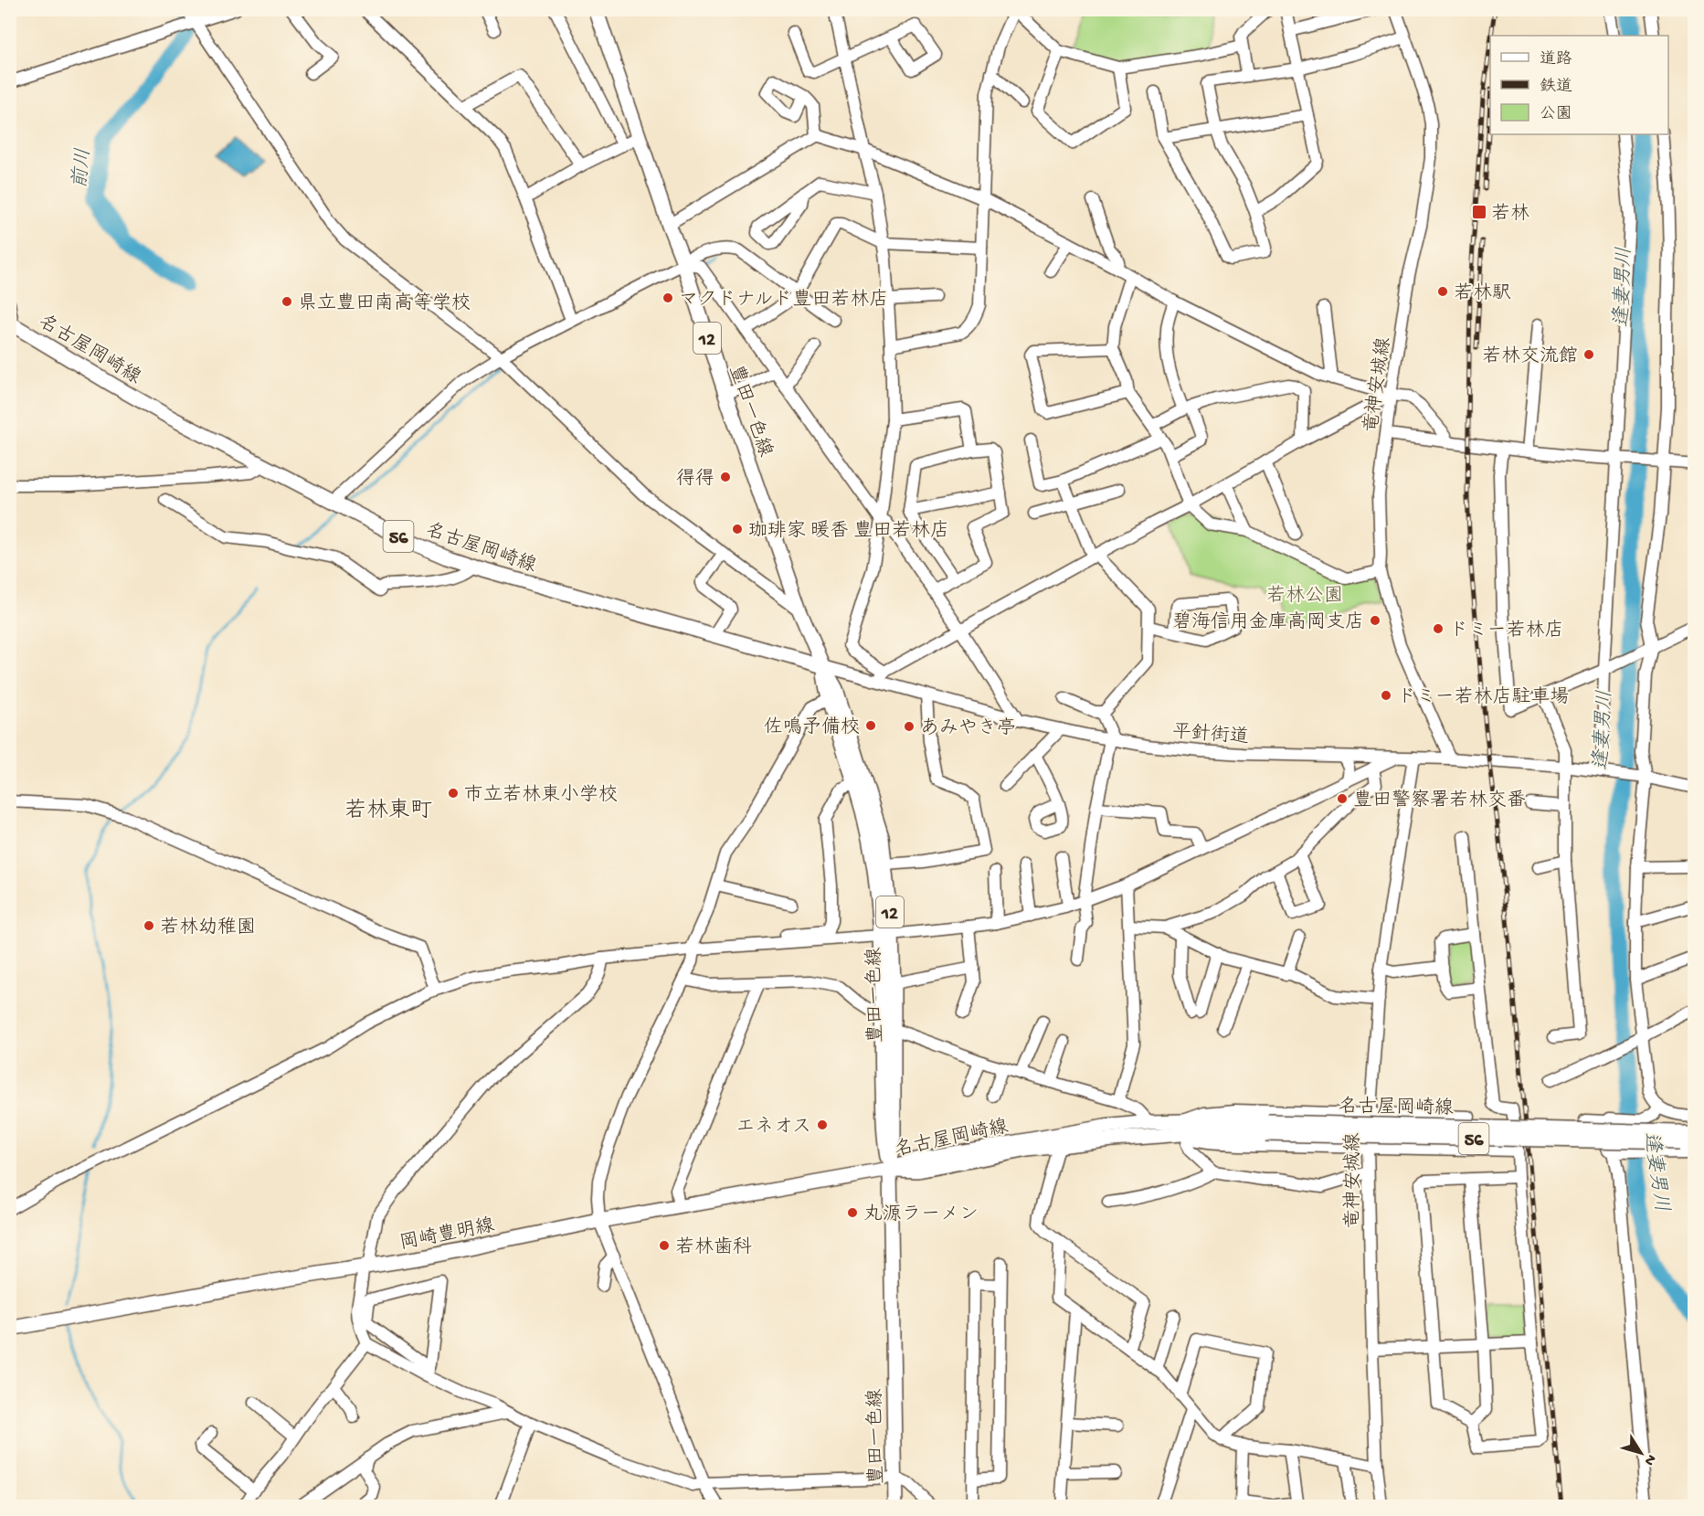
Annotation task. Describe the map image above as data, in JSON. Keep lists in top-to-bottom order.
{
  "streets": {
    "main road": [
      "12",
      "名古屋岡崎線",
      "豊田一色線",
      "56",
      "岡崎豊明線"
    ],
    "street": ["竜神安城線", "平針街道"]
  },
  "crossings": [
    ["名古屋岡崎線", "豊田一色線"],
    ["名古屋岡崎線", "平針街道"],
    ["名古屋岡崎線", "岡崎豊明線"],
    ["竜神安城線", "平針街道"],
    ["豊田一色線", "平針街道"],
    ["豊田一色線", "岡崎豊明線"]
  ],
  "districts": ["若林東町"],
  "water": ["前川", "逢妻男川"],
  "parks": ["若林公園"],
  "places": {
    "transit": ["若林"],
    "other": [
      "若林駅",
      "マクドナルド豊田若林店",
      "県立豊田南高等学校",
      "若林交流館",
      "得得",
      "珈琲家 暖香 豊田若林店",
      "碧海信用金庫高岡支店",
      "ドミー若林店",
      "ドミー若林店駐車場",
      "佐鳴予備校",
      "あみやき亭",
      "市立若林東小学校",
      "豊田警察署若林交番",
      "若林幼稚園",
      "エネオス",
      "丸源ラーメン",
      "若林歯科"
    ]
  },
  "legend": ["道路", "鉄道", "公園"],
  "north": "bottom right"
}
